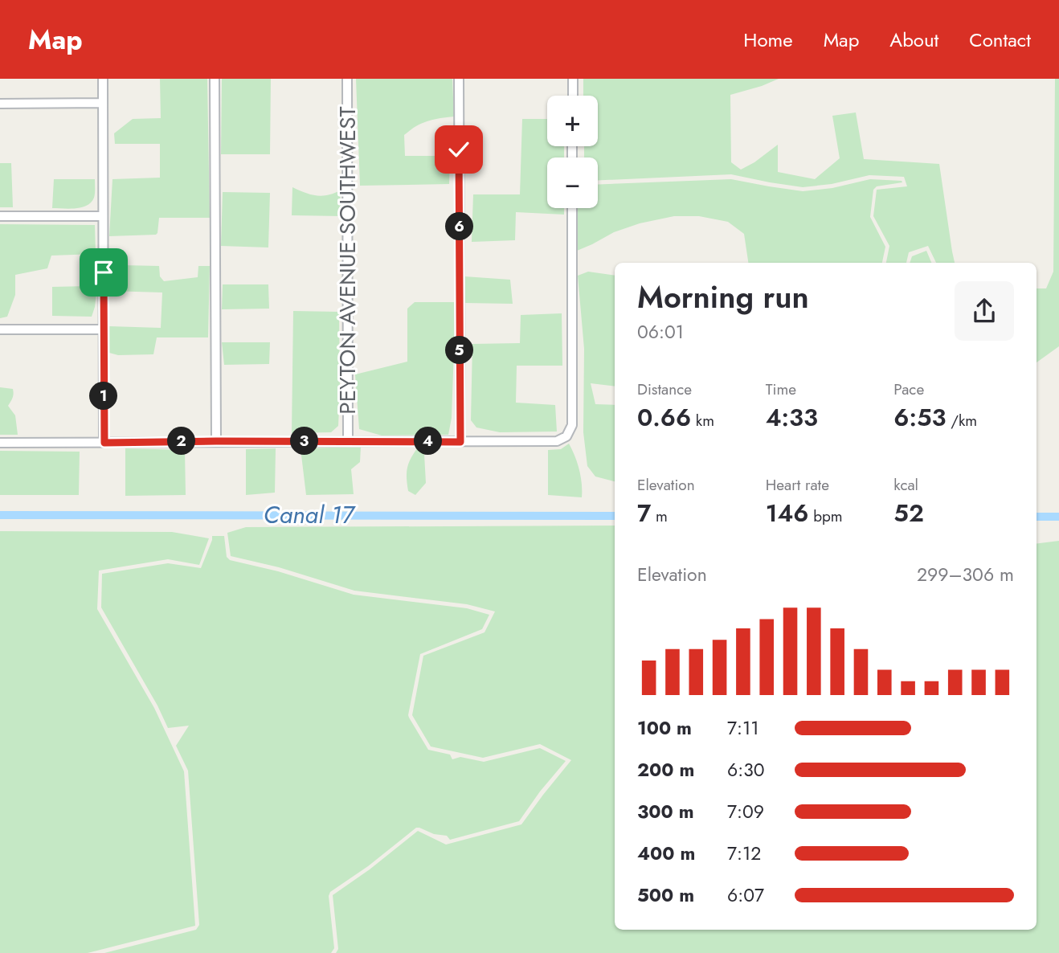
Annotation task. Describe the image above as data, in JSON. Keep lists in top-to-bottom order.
{
  "streets": {
    "street": ["PEYTON AVENUE SOUTHWEST"]
  },
  "water": ["Canal 17"],
  "page": {
    "header": "Map",
    "nav": [
      "Home",
      "Map",
      "About",
      "Contact"
    ],
    "map_buttons": ["+", "−"],
    "pins": [
      "6",
      "5",
      "1",
      "2",
      "3",
      "4"
    ],
    "heading": ["Morning run", "06:01"],
    "stats": [
      ["Distance", "0.66 km"],
      ["Time", "4:33"],
      ["Pace", "6:53 /km"],
      ["Elevation", "7 m"],
      ["Heart rate", "146 bpm"],
      ["kcal", "52"]
    ],
    "chart": ["Elevation", "299–306 m"],
    "list": [
      {
        "name": "100 m",
        "note": "7:11"
      },
      {
        "name": "200 m",
        "note": "6:30"
      },
      {
        "name": "300 m",
        "note": "7:09"
      },
      {
        "name": "400 m",
        "note": "7:12"
      },
      {
        "name": "500 m",
        "note": "6:07"
      }
    ]
  }
}
